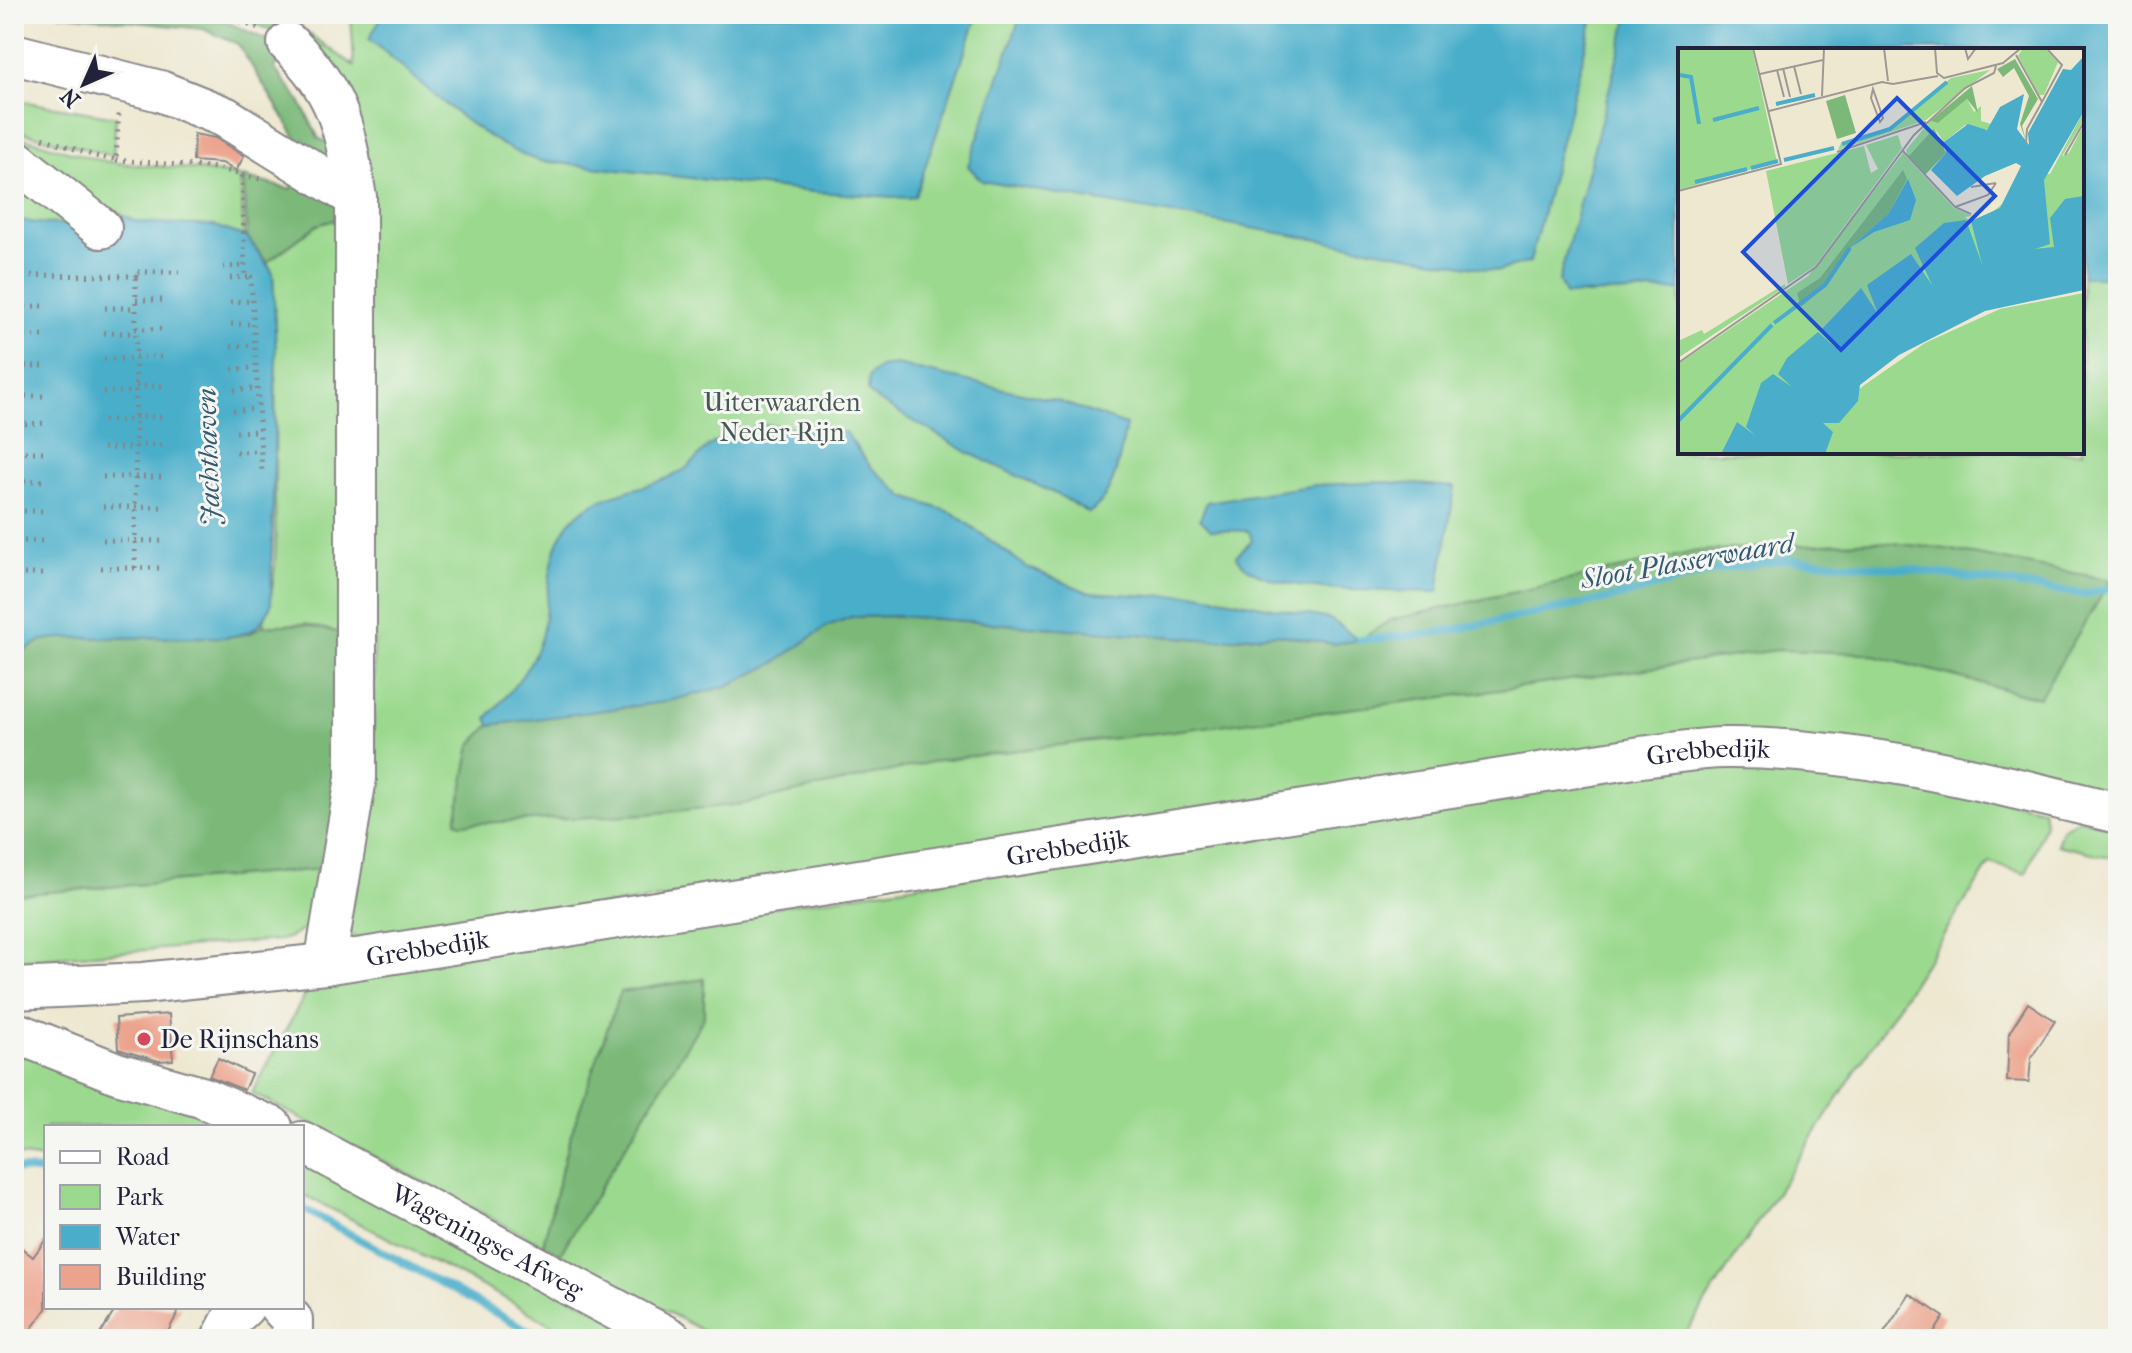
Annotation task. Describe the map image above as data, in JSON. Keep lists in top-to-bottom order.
{
  "streets": {
    "street": ["Grebbedijk", "Wageningse Afweg"]
  },
  "water": ["Jachthaven", "Sloot Plasserwaard"],
  "parks": ["Uiterwaarden Neder-Rijn"],
  "places": ["De Rijnschans"],
  "legend": [
    "Road",
    "Park",
    "Water",
    "Building"
  ],
  "north": "bottom left"
}
